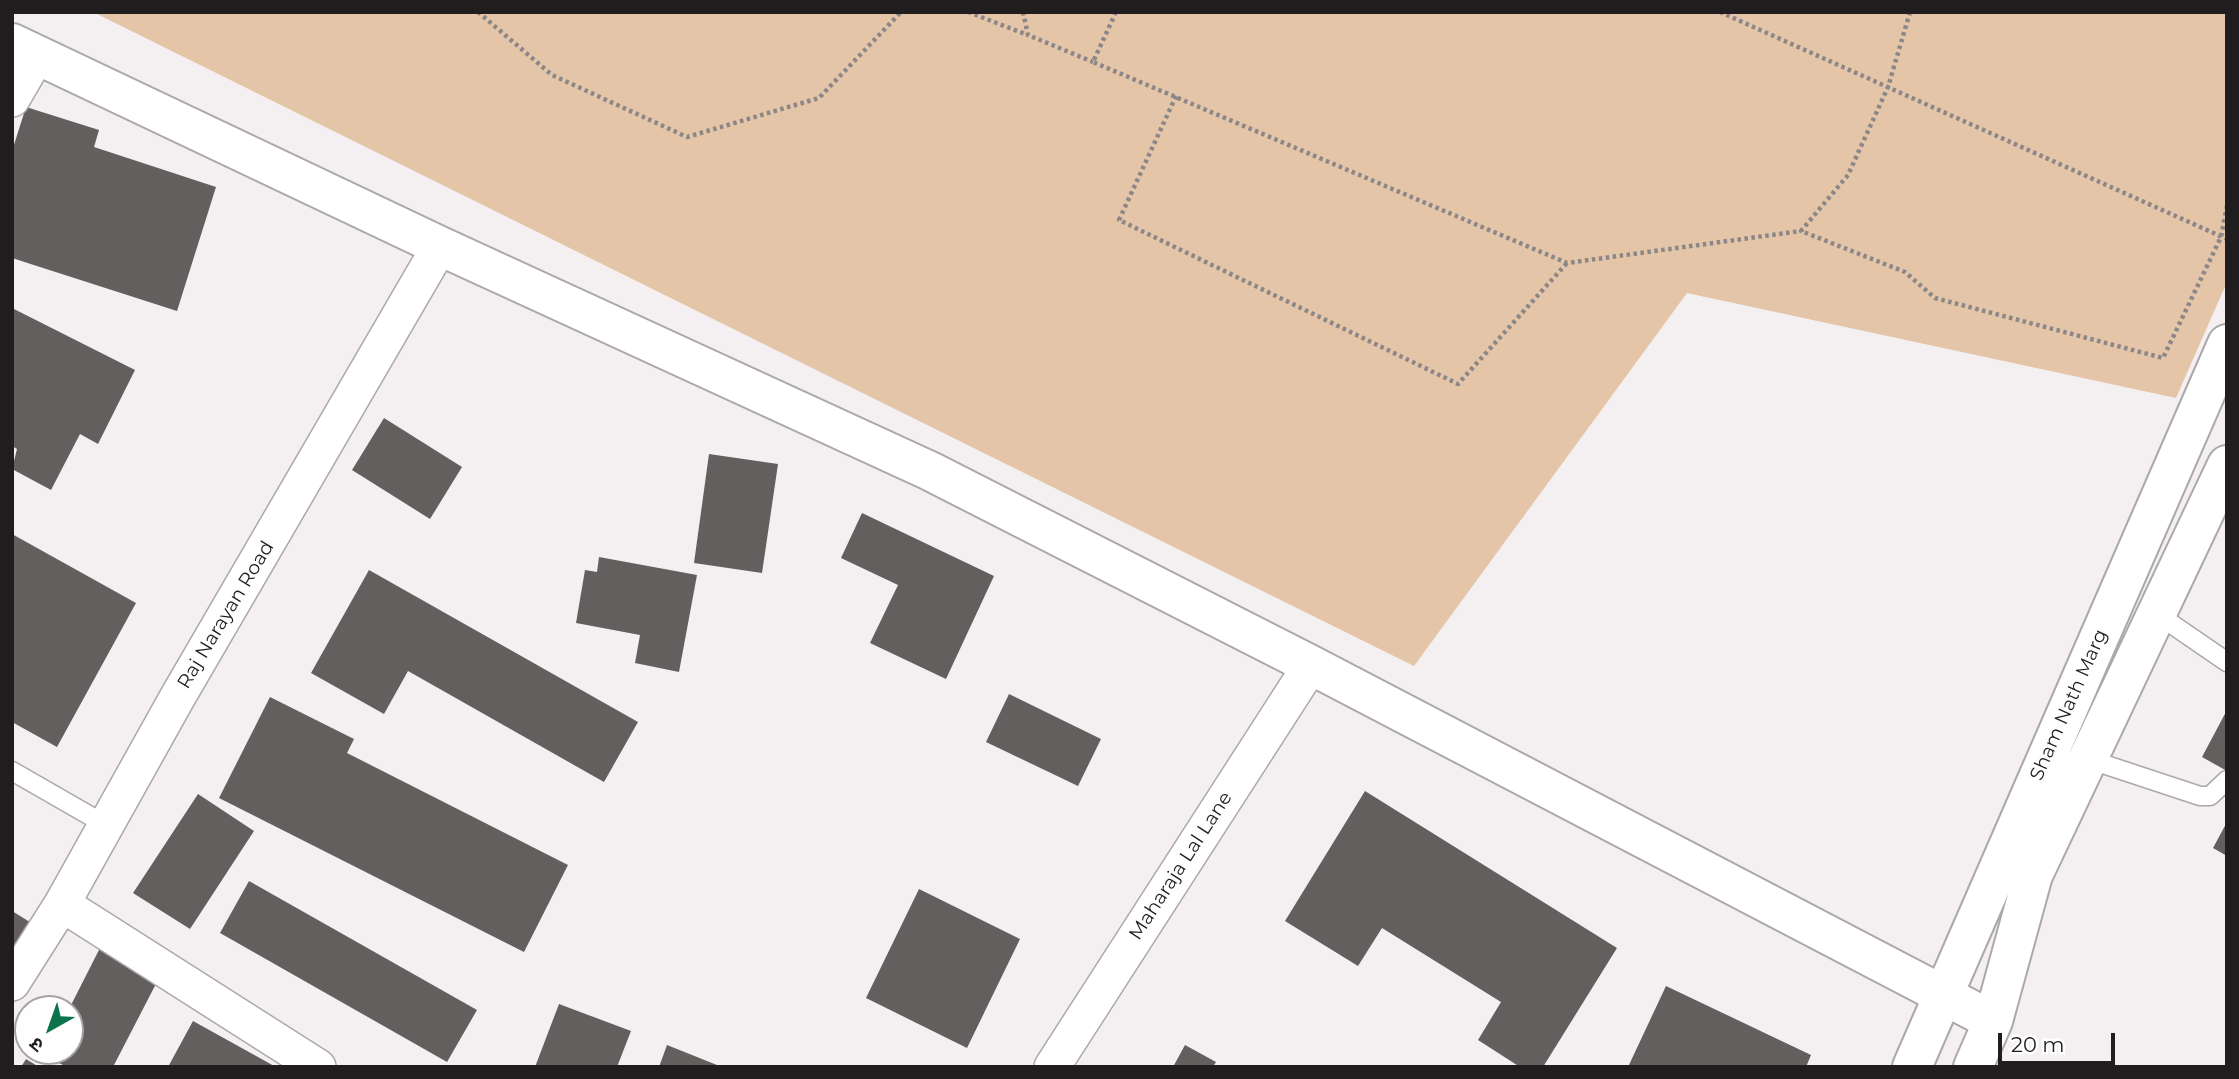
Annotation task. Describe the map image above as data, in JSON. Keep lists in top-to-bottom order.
{
  "streets": {
    "main road": ["Sham Nath Marg"],
    "street": ["Raj Narayan Road", "Maharaja Lal Lane"]
  },
  "scale_bar": "20 m",
  "north": "bottom left"
}
